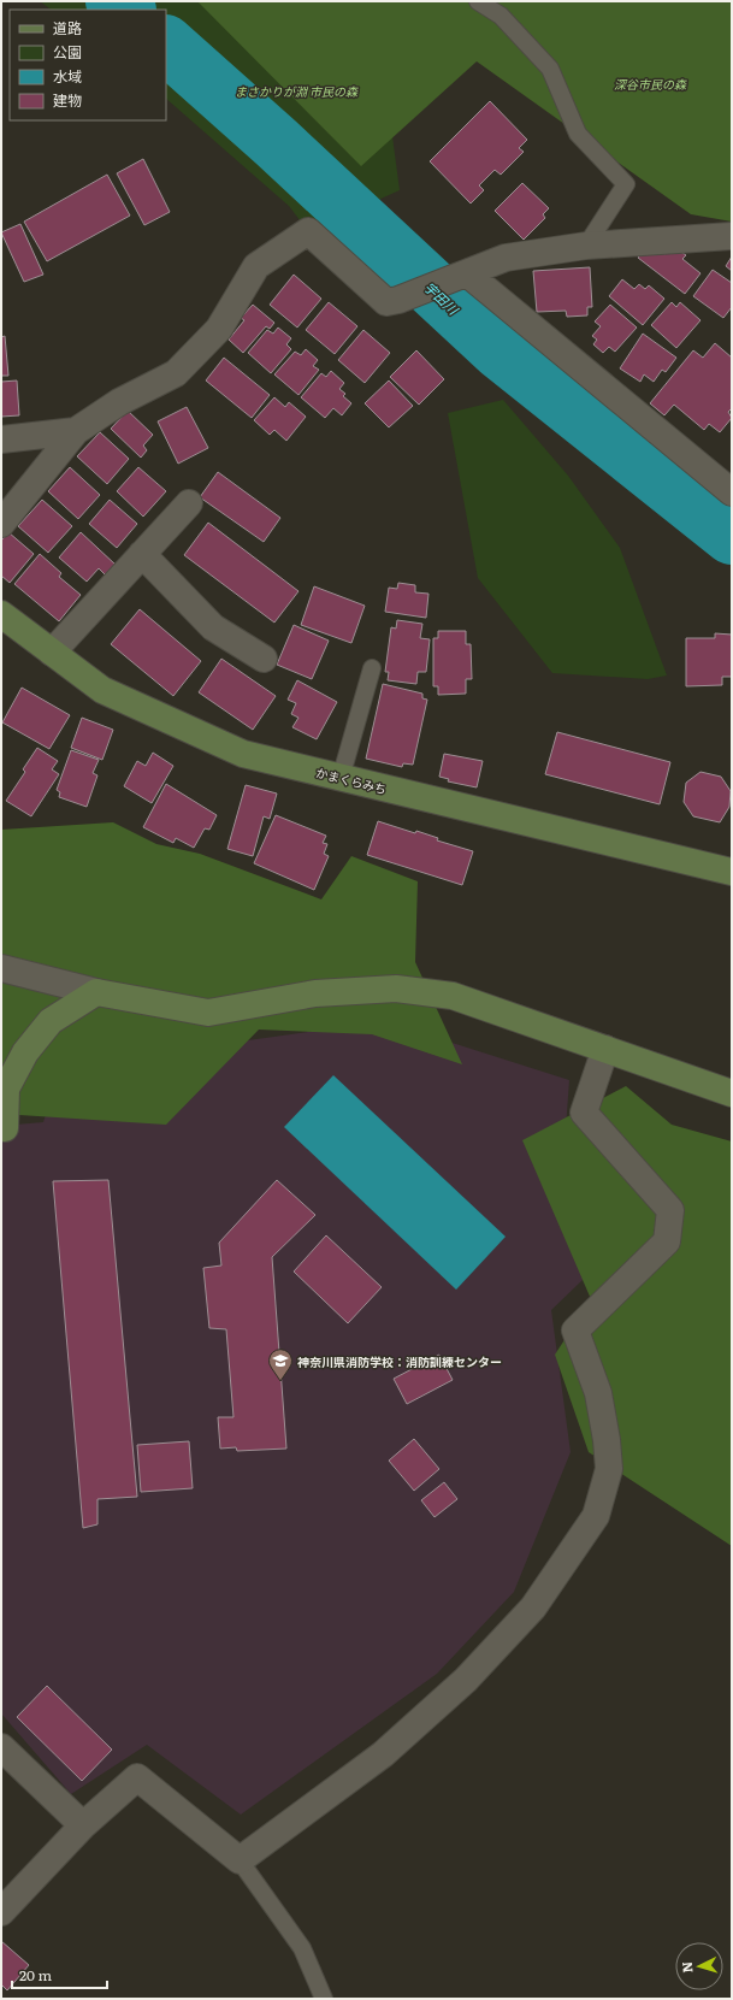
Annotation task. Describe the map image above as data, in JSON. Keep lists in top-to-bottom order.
{
  "streets": {
    "street": ["かまくらみち"]
  },
  "water": ["宇田川"],
  "parks": ["深谷市民の森", "まさかりが淵 市民の森"],
  "places": {
    "school or university": ["神奈川県消防学校：消防訓練センター"]
  },
  "legend": [
    "道路",
    "公園",
    "水域",
    "建物"
  ],
  "scale_bar": "20 m",
  "north": "left"
}
